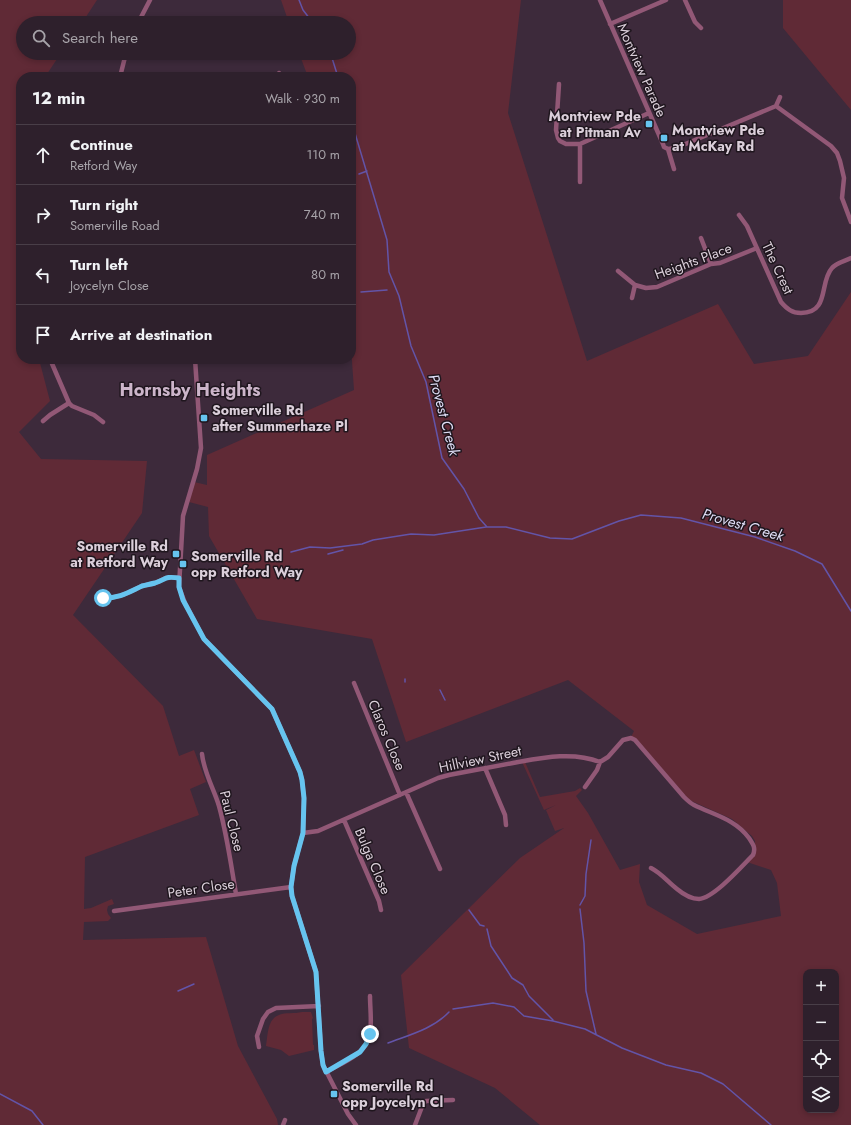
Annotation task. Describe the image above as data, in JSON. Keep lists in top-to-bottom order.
{
  "streets": {
    "street": [
      "Montview Parade",
      "Heights Place",
      "The Crest",
      "Claros Close",
      "Hillview Street",
      "Paul Close",
      "Bulga Close",
      "Peter Close"
    ]
  },
  "crossings": [
    ["Heights Place", "The Crest"],
    ["Claros Close", "Hillview Street"],
    ["Hillview Street", "Bulga Close"],
    ["Paul Close", "Peter Close"]
  ],
  "districts": ["Hornsby Heights"],
  "water": ["Provest Creek"],
  "places": {
    "transit": [
      "Montview Pde at Pitman Av",
      "Montview Pde at McKay Rd",
      "Somerville Rd after Summerhaze Pl",
      "Somerville Rd at Retford Way",
      "Somerville Rd opp Retford Way",
      "Somerville Rd opp Joycelyn Cl"
    ]
  },
  "page": {
    "search": "Search here",
    "heading": ["12 min", "Walk · 930 m"],
    "list": [
      ["Continue", "Retford Way", "110 m"],
      ["Turn right", "Somerville Road", "740 m"],
      ["Turn left", "Joycelyn Close", "80 m"],
      "Arrive at destination"
    ],
    "map_buttons": ["+", "−"]
  }
}
